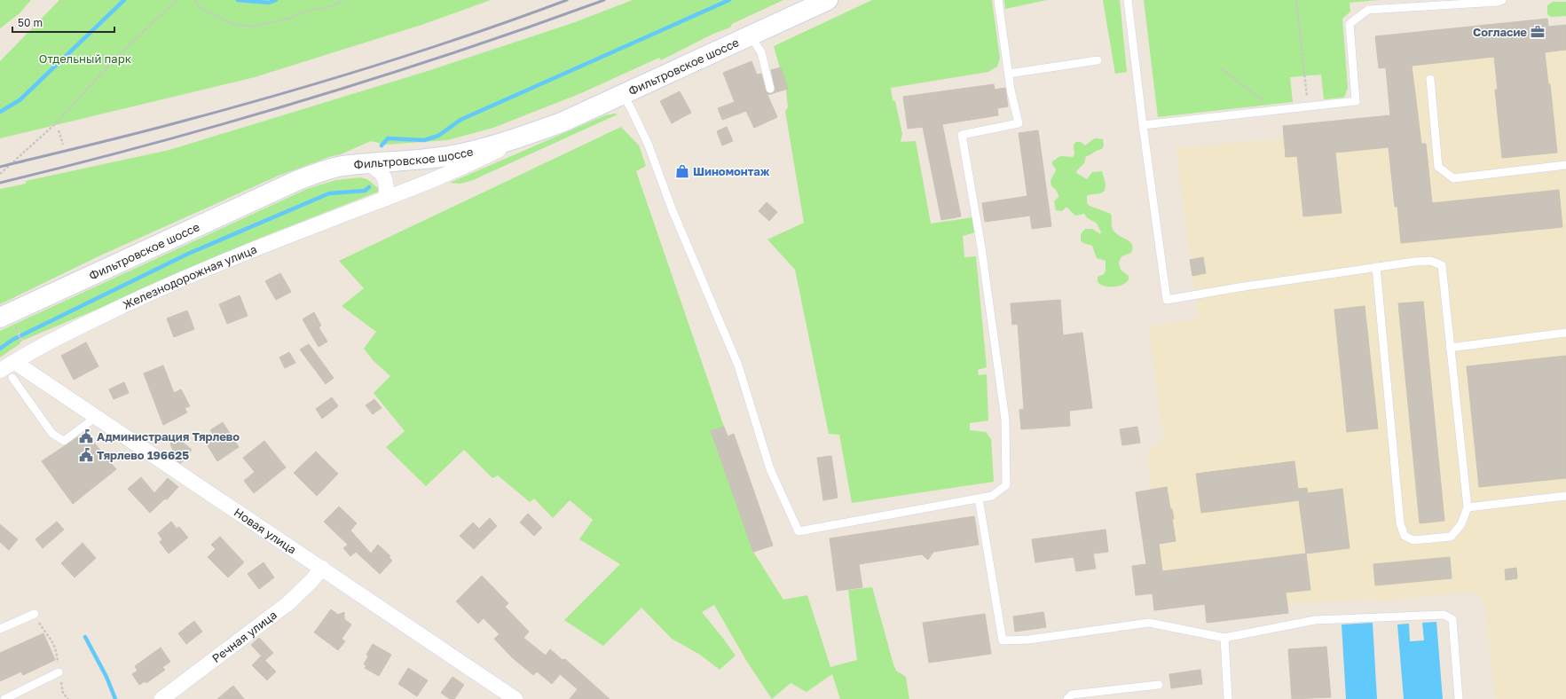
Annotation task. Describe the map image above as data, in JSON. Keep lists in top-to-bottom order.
{
  "streets": {
    "main road": ["Фильтровское шоссе"],
    "street": ["Железнодорожная улица", "Новая улица", "Речная улица"]
  },
  "crossings": [
    ["Фильтровское шоссе", "Железнодорожная улица"],
    ["Железнодорожная улица", "Новая улица"],
    ["Новая улица", "Речная улица"]
  ],
  "parks": ["Отдельный парк"],
  "places": {
    "office": ["Согласие"],
    "shop": ["Шиномонтаж"],
    "public building": ["Администрация Тярлево", "Тярлево 196625"]
  },
  "scale_bar": "50 m"
}
